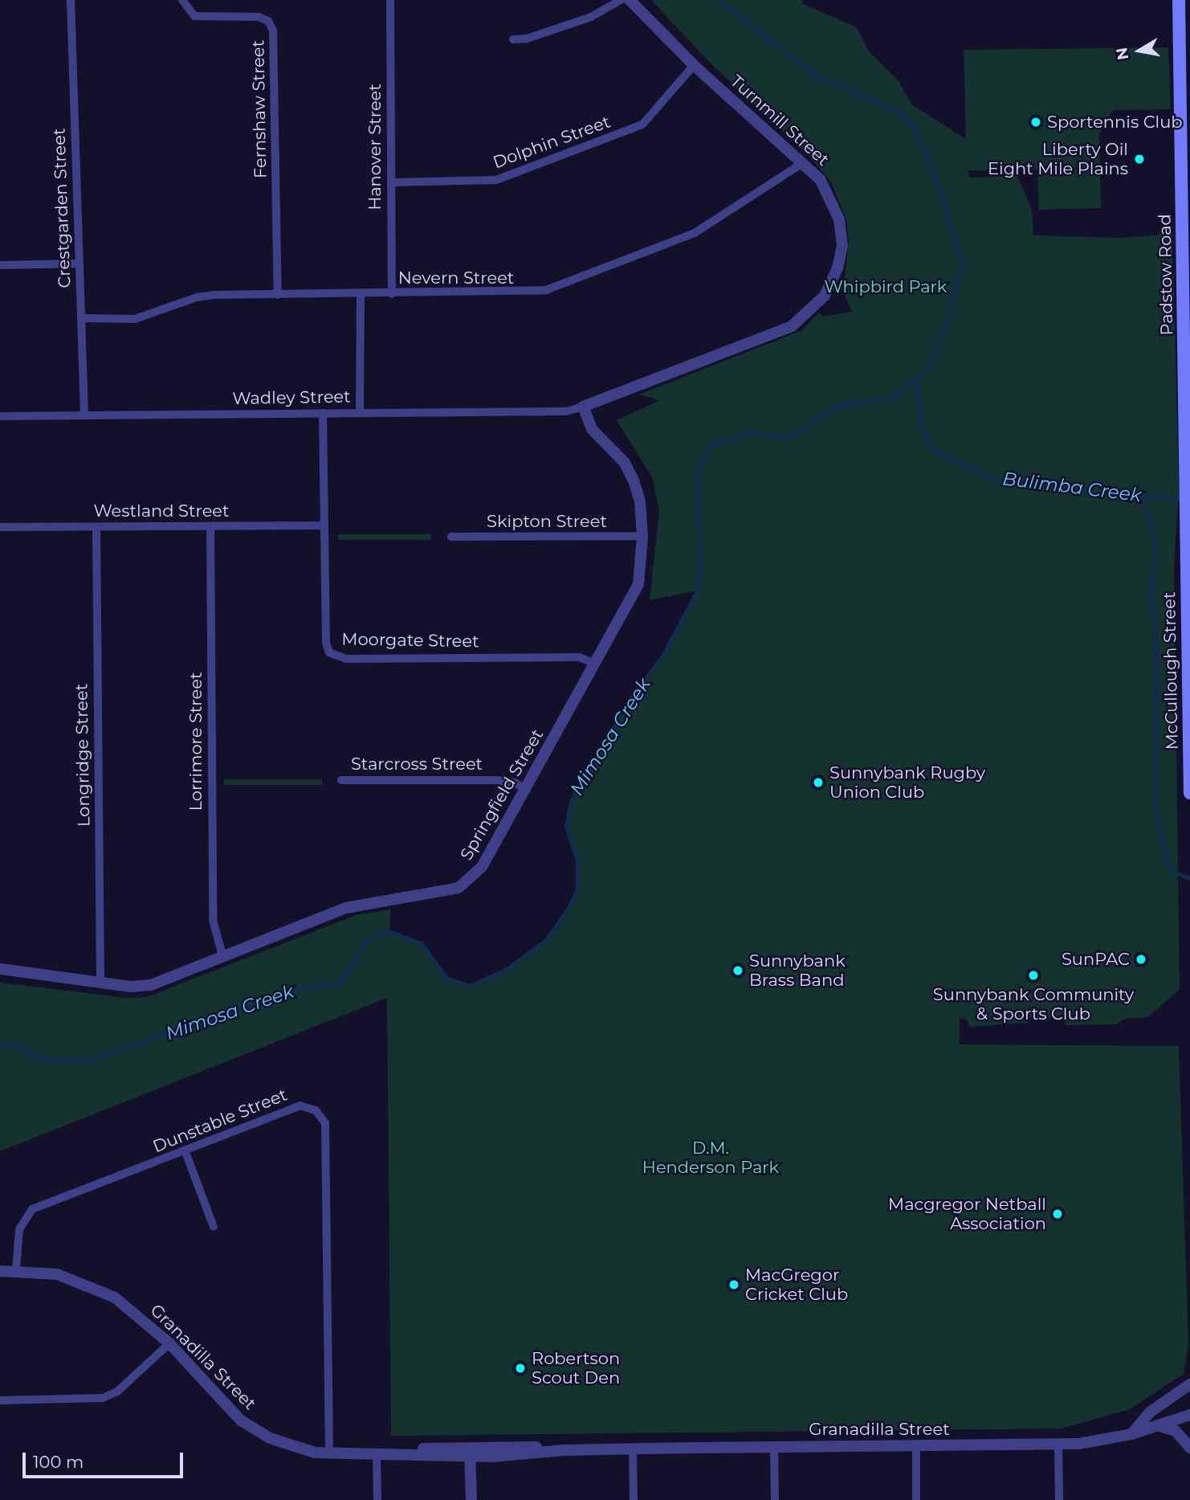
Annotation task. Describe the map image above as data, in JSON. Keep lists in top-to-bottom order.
{
  "streets": {
    "main road": ["Padstow Road", "McCullough Street"],
    "street": [
      "Fernshaw Street",
      "Turnmill Street",
      "Dolphin Street",
      "Hanover Street",
      "Crestgarden Street",
      "Nevern Street",
      "Wadley Street",
      "Westland Street",
      "Skipton Street",
      "Moorgate Street",
      "Lorrimore Street",
      "Longridge Street",
      "Starcross Street",
      "Springfield Street",
      "Dunstable Street",
      "Granadilla Street"
    ]
  },
  "crossings": [
    ["Fernshaw Street", "Nevern Street"],
    ["Turnmill Street", "Dolphin Street"],
    ["Turnmill Street", "Nevern Street"],
    ["Turnmill Street", "Wadley Street"],
    ["Turnmill Street", "Springfield Street"],
    ["Dolphin Street", "Hanover Street"],
    ["Hanover Street", "Nevern Street"],
    ["Crestgarden Street", "Nevern Street"],
    ["Crestgarden Street", "Wadley Street"],
    ["Padstow Road", "McCullough Street"],
    ["Wadley Street", "Moorgate Street"],
    ["Wadley Street", "Springfield Street"],
    ["Westland Street", "Moorgate Street"],
    ["Westland Street", "Lorrimore Street"],
    ["Westland Street", "Longridge Street"],
    ["Skipton Street", "Springfield Street"],
    ["Moorgate Street", "Springfield Street"],
    ["Lorrimore Street", "Springfield Street"],
    ["Longridge Street", "Springfield Street"],
    ["Starcross Street", "Springfield Street"],
    ["Dunstable Street", "Granadilla Street"]
  ],
  "water": ["Bulimba Creek", "Mimosa Creek"],
  "parks": ["Whipbird Park", "D.M. Henderson Park"],
  "places": [
    "Sportennis Club",
    "Liberty Oil Eight Mile Plains",
    "Sunnybank Rugby Union Club",
    "SunPAC",
    "Sunnybank Brass Band",
    "Sunnybank Community & Sports Club",
    "Macgregor Netball Association",
    "MacGregor Cricket Club",
    "Robertson Scout Den"
  ],
  "scale_bar": "100 m",
  "north": "left"
}
